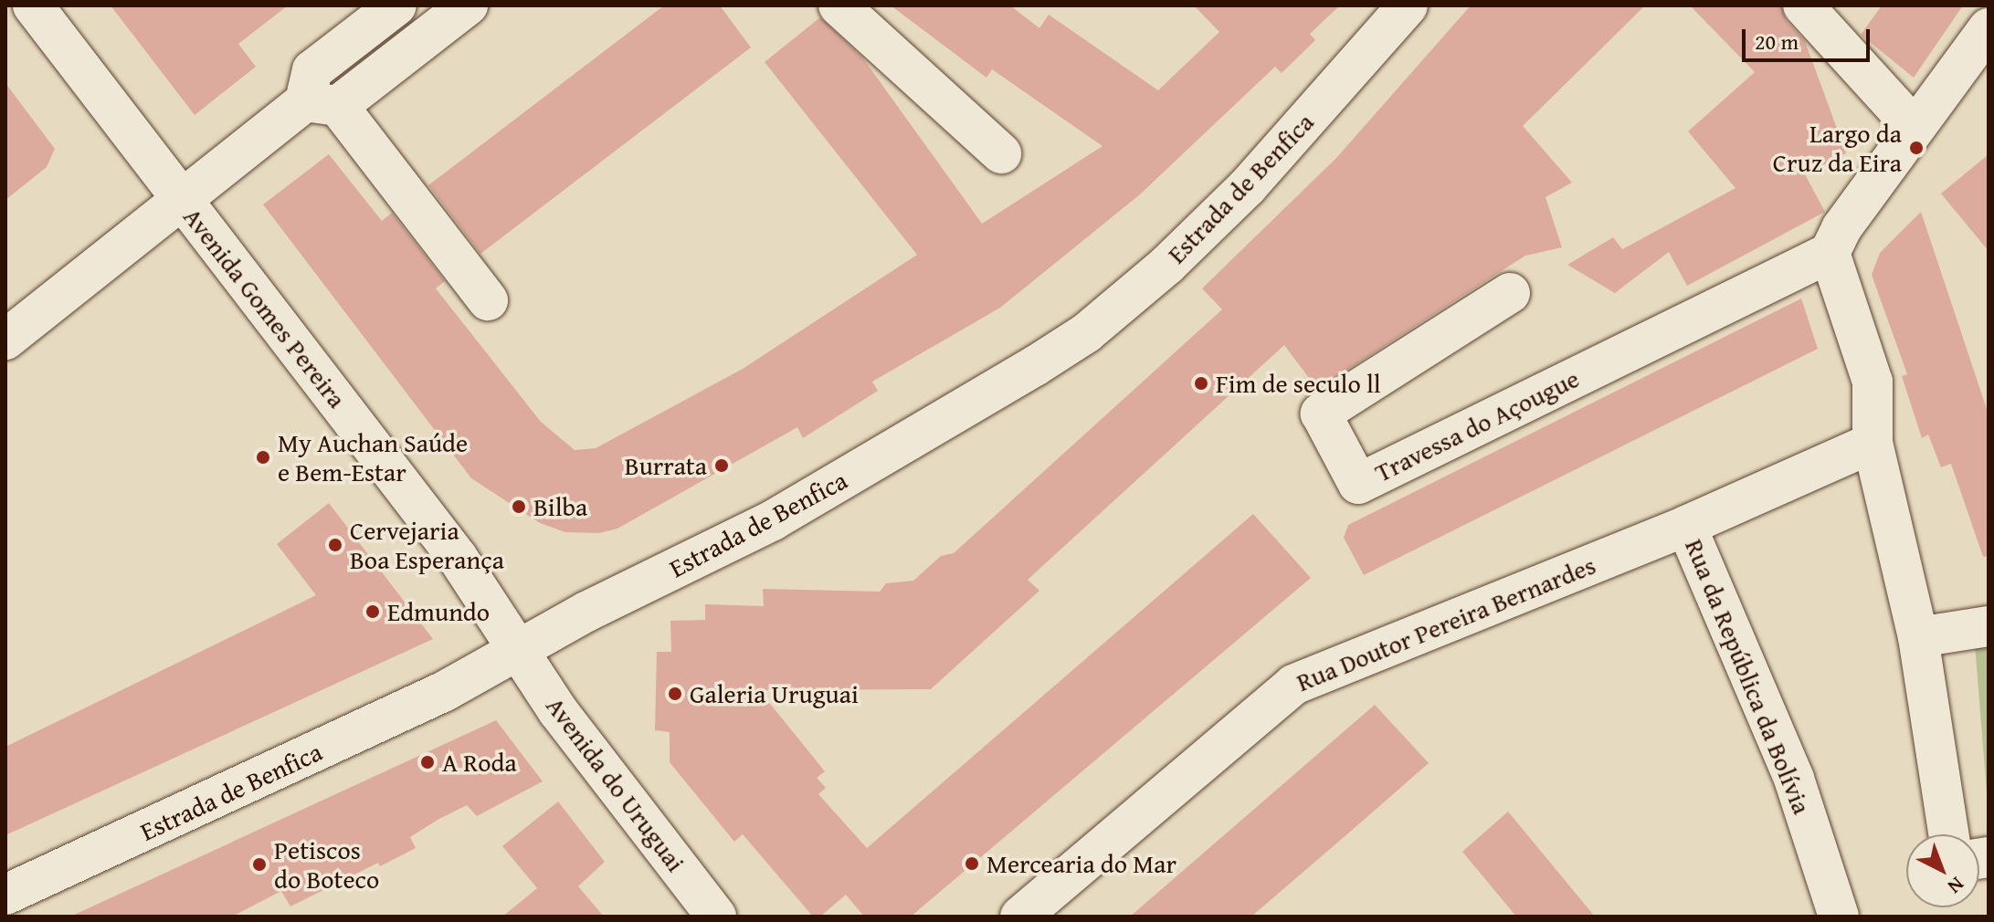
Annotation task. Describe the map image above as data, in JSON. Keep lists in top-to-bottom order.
{
  "streets": {
    "street": [
      "Estrada de Benfica",
      "Avenida Gomes Pereira",
      "Travessa do Açougue",
      "Rua Doutor Pereira Bernardes",
      "Rua da República da Bolívia",
      "Avenida do Uruguai"
    ]
  },
  "crossings": [
    ["Estrada de Benfica", "Avenida Gomes Pereira"],
    ["Estrada de Benfica", "Avenida do Uruguai"],
    ["Avenida Gomes Pereira", "Avenida do Uruguai"],
    ["Rua Doutor Pereira Bernardes", "Rua da República da Bolívia"]
  ],
  "places": [
    "Largo da Cruz da Eira",
    "Fim de seculo ll",
    "My Auchan Saúde e Bem-Estar",
    "Burrata",
    "Bilba",
    "Cervejaria Boa Esperança",
    "Edmundo",
    "Galeria Uruguai",
    "A Roda",
    "Mercearia do Mar",
    "Petiscos do Boteco"
  ],
  "scale_bar": "20 m",
  "north": "bottom right"
}
